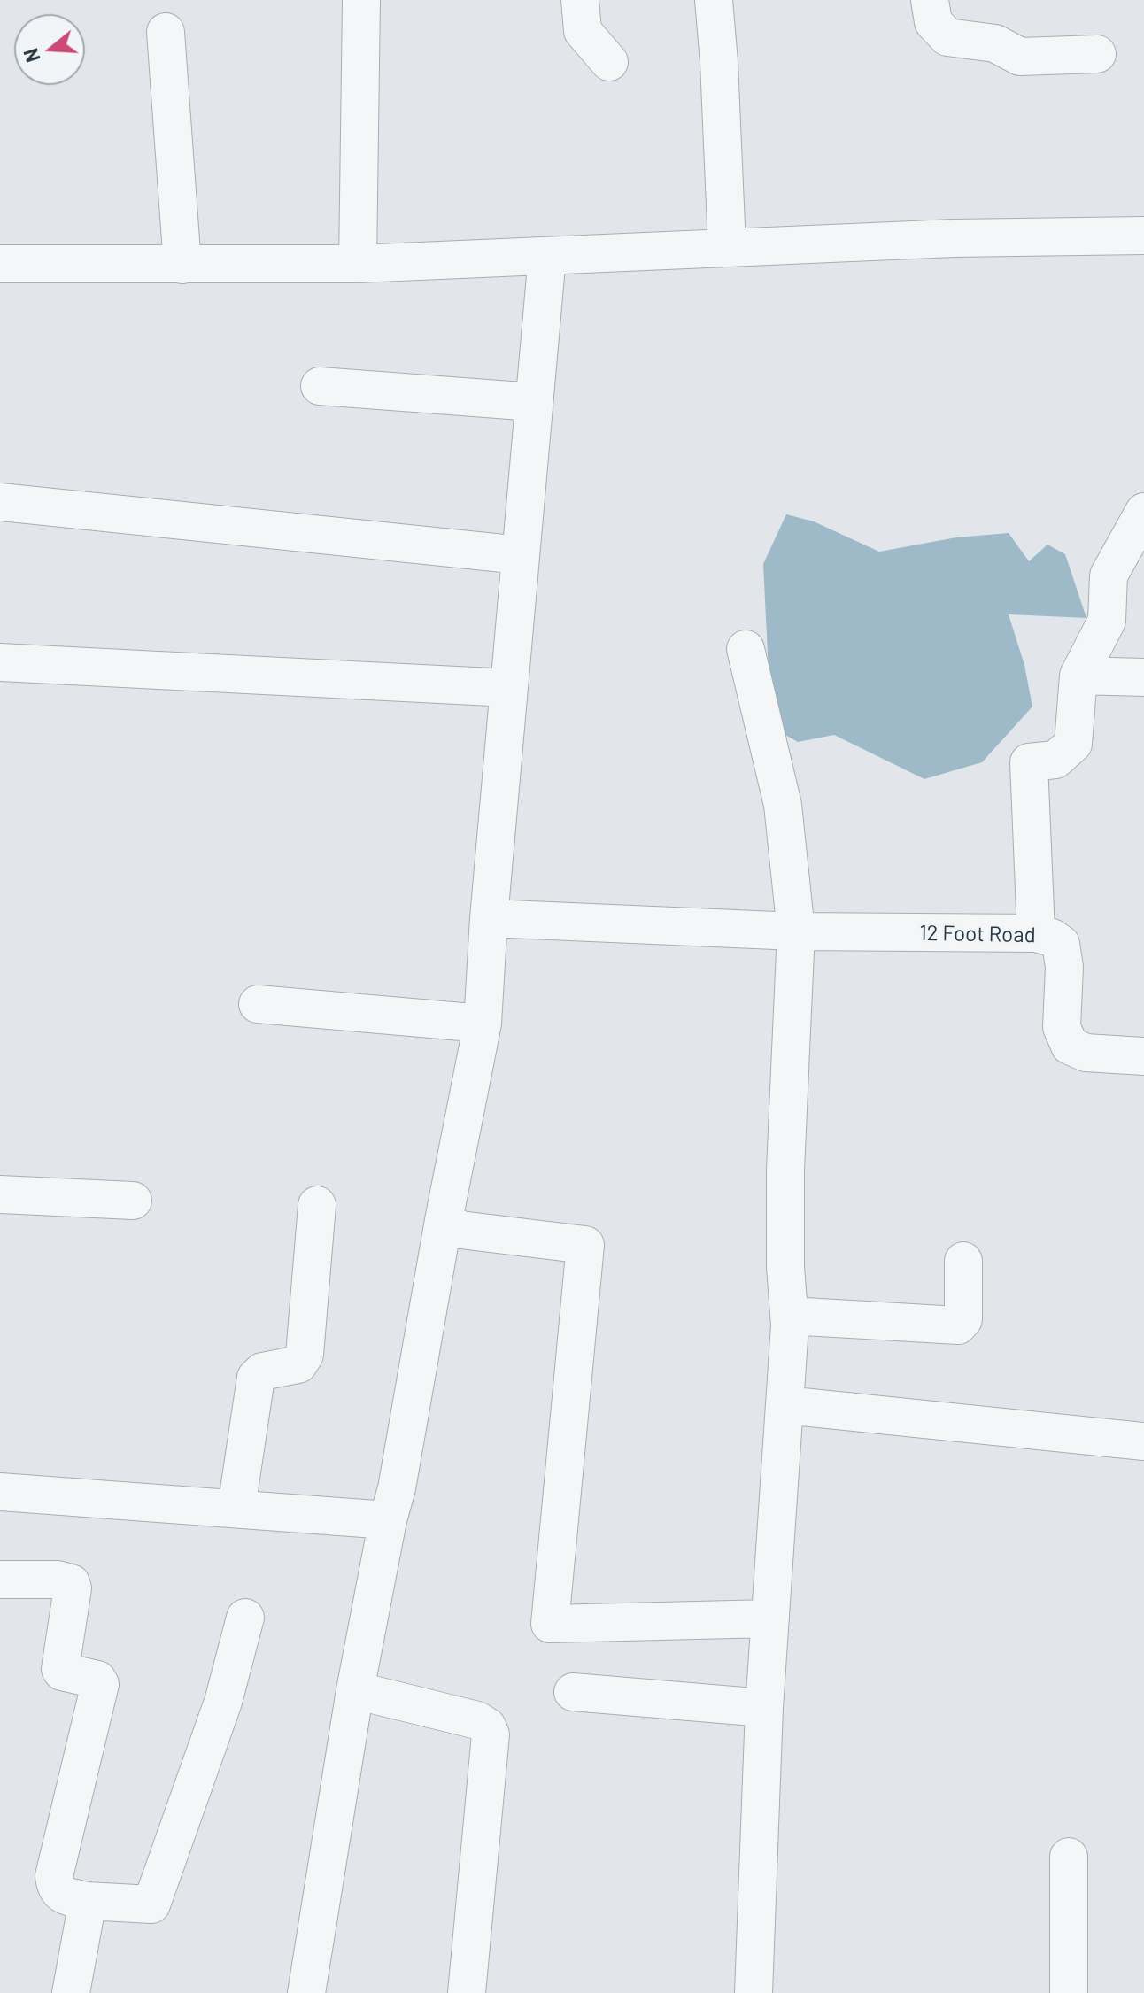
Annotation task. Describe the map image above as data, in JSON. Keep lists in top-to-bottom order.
{
  "streets": {
    "street": ["12 Foot Road"]
  },
  "north": "left"
}
